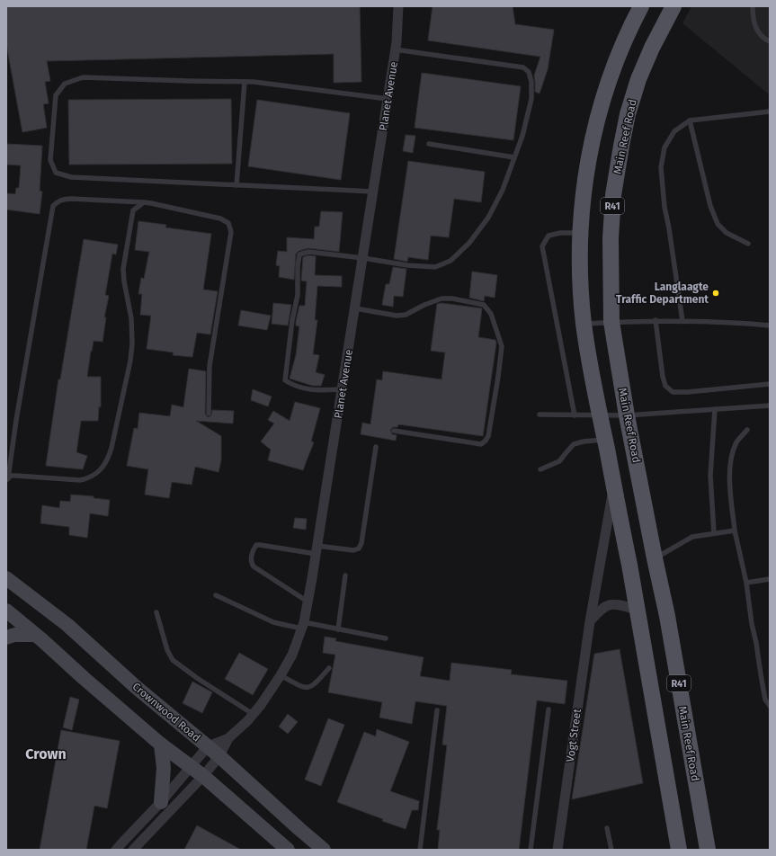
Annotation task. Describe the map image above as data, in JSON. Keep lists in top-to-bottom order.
{
  "streets": {
    "main road": ["Main Reef Road", "R41", "Crownwood Road"],
    "street": ["Planet Avenue", "Vogt Street"]
  },
  "crossings": [
    ["Planet Avenue", "Crownwood Road"],
    ["R41", "Vogt Street"]
  ],
  "districts": ["Crown"],
  "places": ["Langlaagte Traffic Department"]
}
